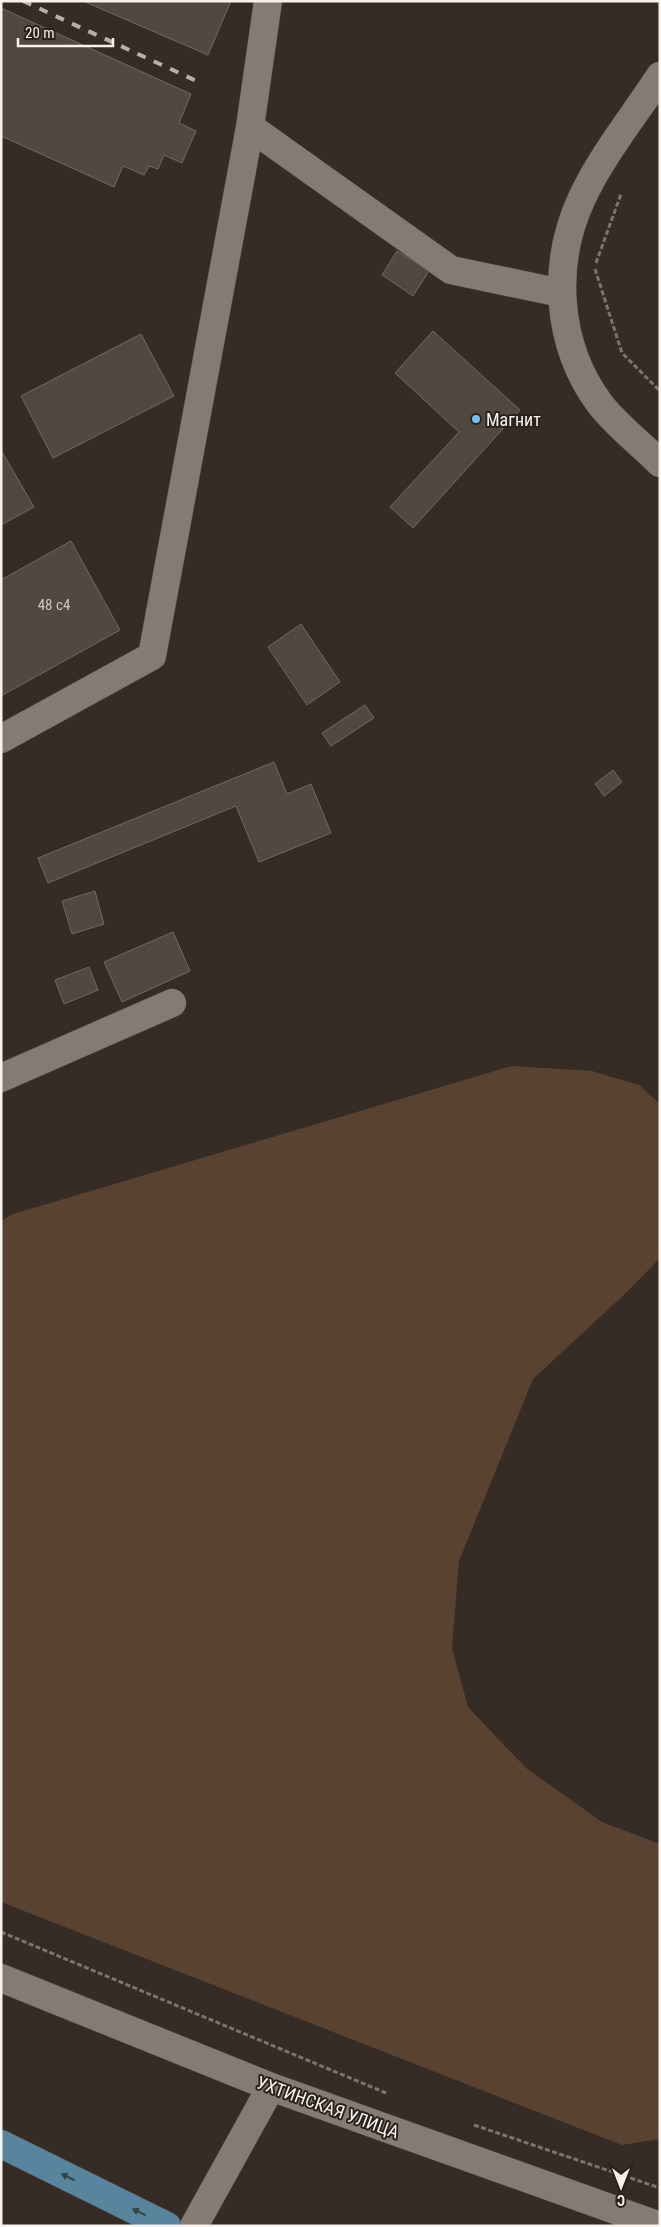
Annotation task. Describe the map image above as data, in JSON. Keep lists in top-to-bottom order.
{
  "streets": {
    "street": ["УХТИНСКАЯ УЛИЦА"]
  },
  "places": ["Магнит"],
  "house_numbers": ["48 с4"],
  "scale_bar": "20 m",
  "north": "bottom"
}
